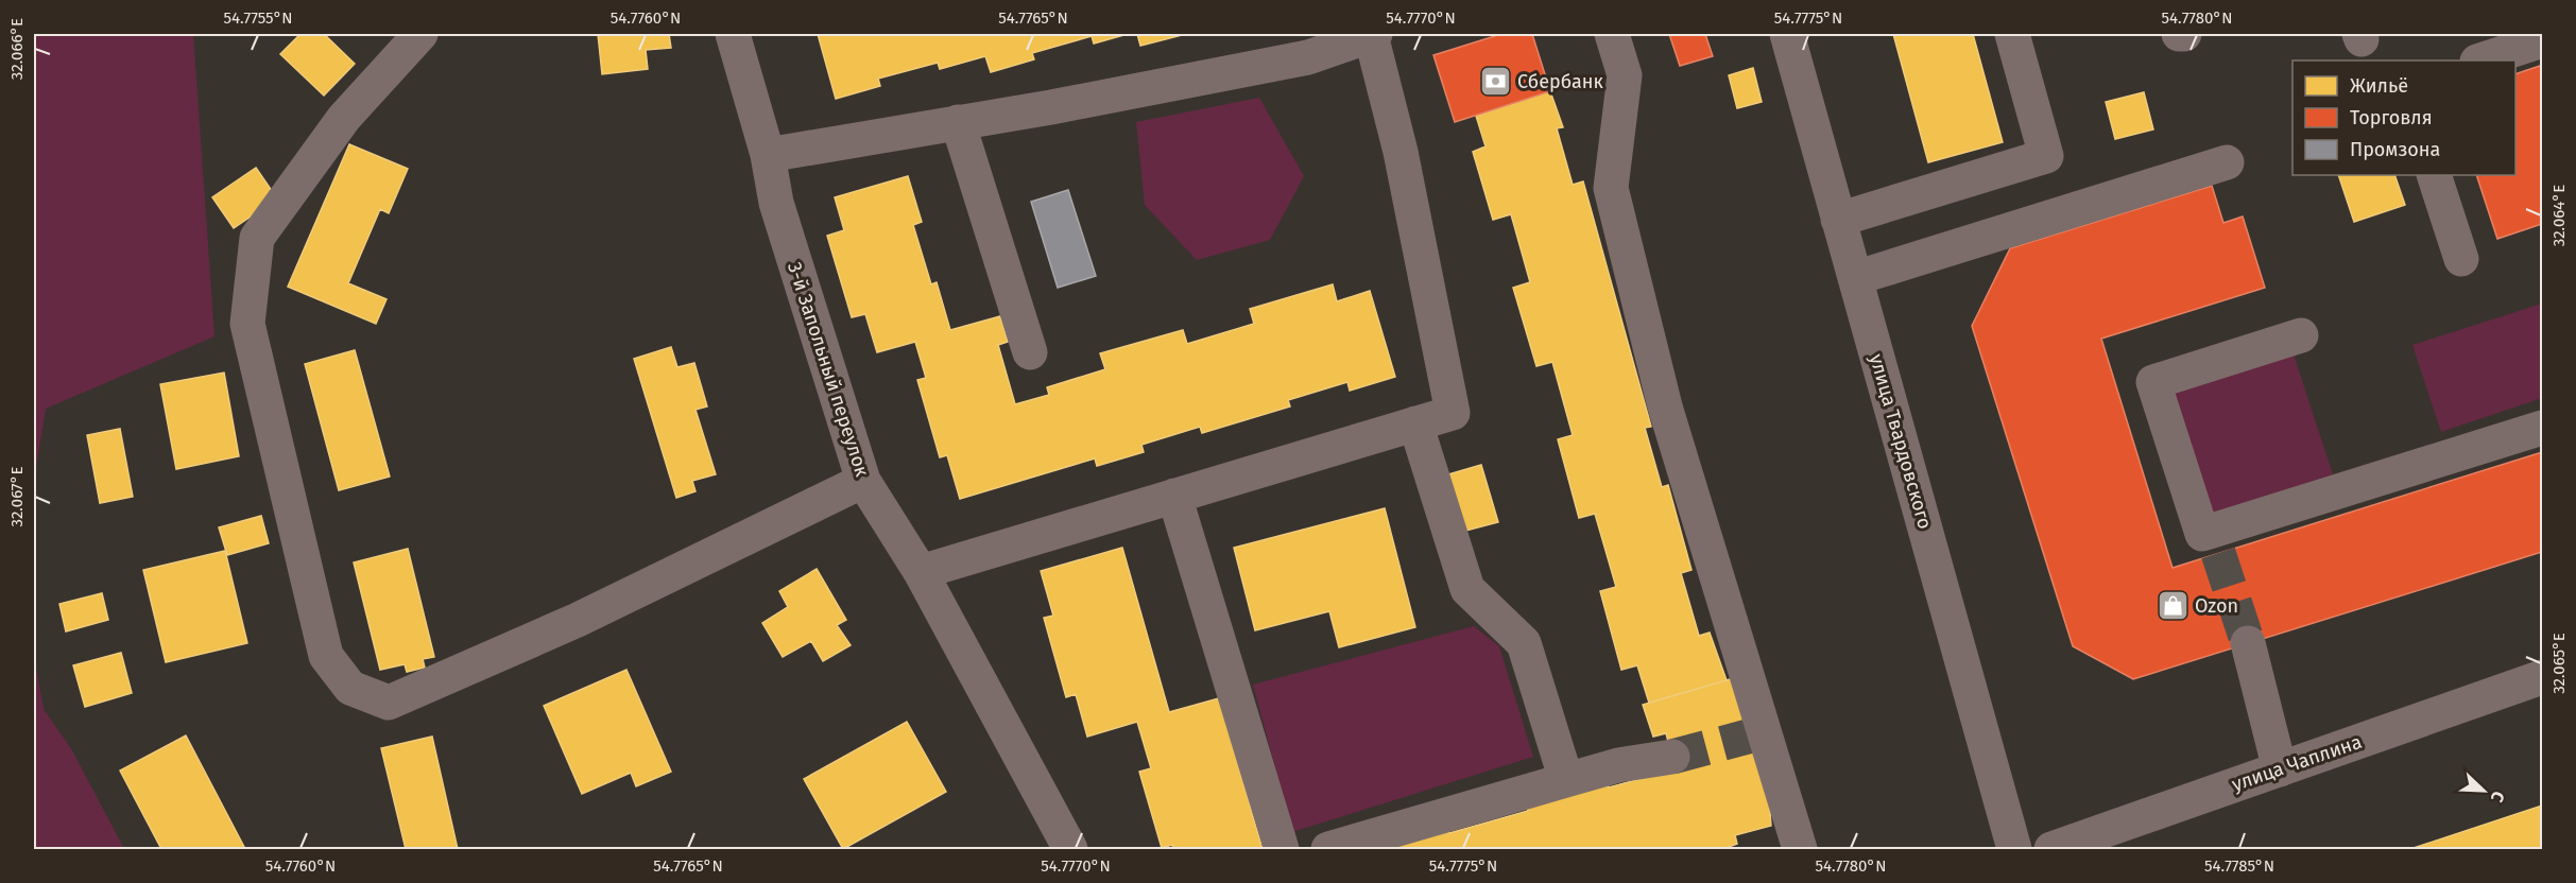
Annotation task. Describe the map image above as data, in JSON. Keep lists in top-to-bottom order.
{
  "streets": {
    "street": ["3-й Запольный переулок", "улица Твардовского", "улица Чаплина"]
  },
  "places": {
    "bank": ["Сбербанк"],
    "shop": ["Ozon"]
  },
  "legend": ["Жильё", "Торговля", "Промзона"],
  "north": "bottom right",
  "coordinates": [
    "54.7755°N",
    "54.7760°N",
    "54.7765°N",
    "54.7770°N",
    "54.7775°N",
    "54.7780°N",
    "32.066°E",
    "32.064°E",
    "32.067°E",
    "32.065°E",
    "54.7785°N"
  ]
}
